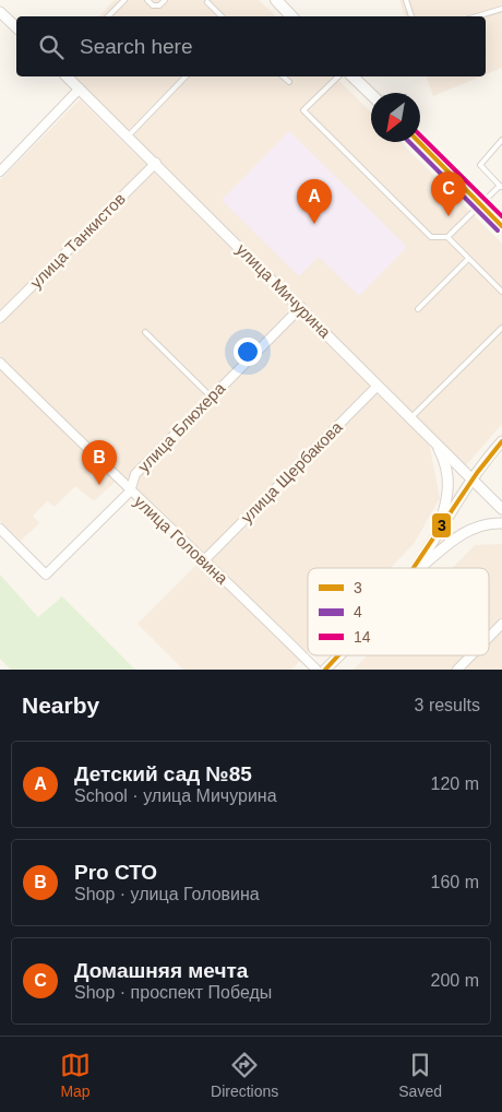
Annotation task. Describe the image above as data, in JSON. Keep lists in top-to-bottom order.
{
  "streets": {
    "street": [
      "улица Танкистов",
      "улица Мичурина",
      "улица Блюхера",
      "улица Щербакова",
      "улица Головина"
    ]
  },
  "crossings": [
    ["улица Танкистов", "улица Мичурина"],
    ["улица Мичурина", "улица Блюхера"],
    ["улица Мичурина", "улица Щербакова"],
    ["улица Блюхера", "улица Головина"],
    ["улица Щербакова", "улица Головина"]
  ],
  "lines": ["transit line 14", "transit line 3", "transit line 4"],
  "legend": ["3", "4", "14"],
  "north": "bottom left",
  "page": {
    "search": "Search here",
    "pins": ["C", "A", "B"],
    "heading": ["Nearby", "3 results"],
    "list": [
      {
        "mark": "A",
        "name": "Детский сад №85",
        "note": "School · улица Мичурина",
        "value": "120 m"
      },
      {
        "mark": "B",
        "name": "Pro СТО",
        "note": "Shop · улица Головина",
        "value": "160 m"
      },
      {
        "mark": "C",
        "name": "Домашняя мечта",
        "note": "Shop · проспект Победы",
        "value": "200 m"
      }
    ],
    "nav": ["Map", "Directions", "Saved"]
  }
}
